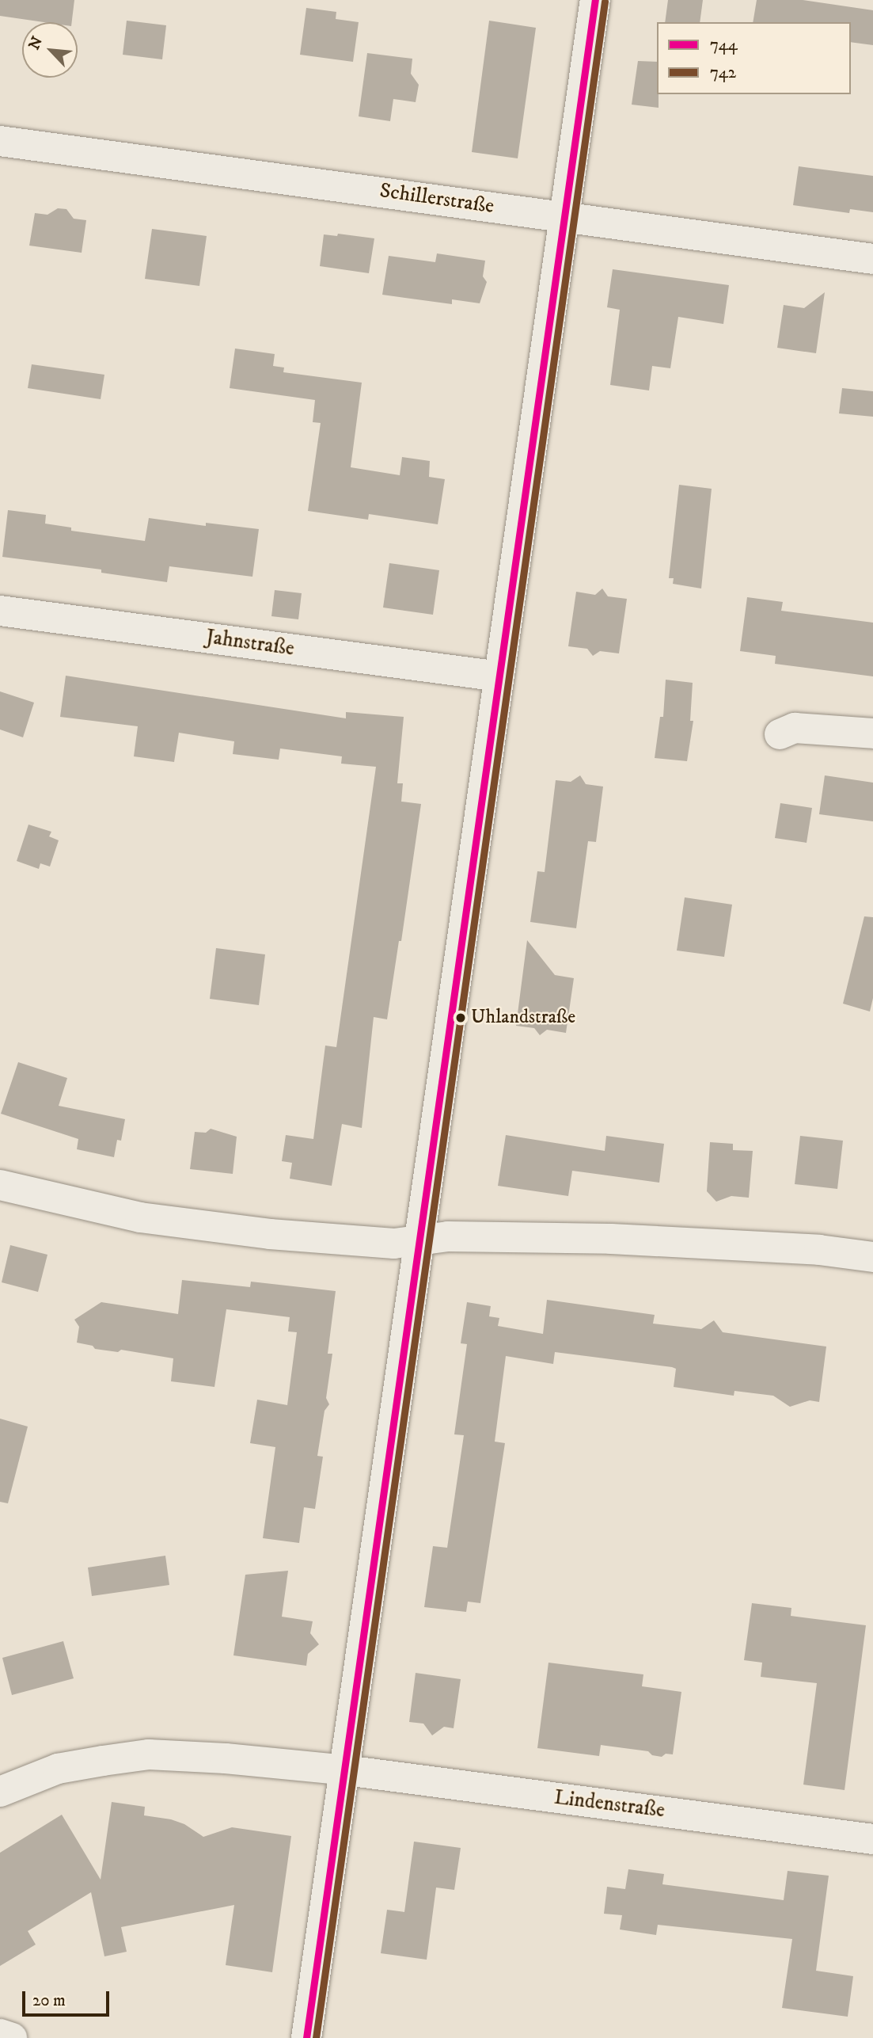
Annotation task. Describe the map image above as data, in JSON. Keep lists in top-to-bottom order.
{
  "streets": {
    "street": ["Schillerstraße", "Jahnstraße", "Lindenstraße"]
  },
  "places": ["Uhlandstraße"],
  "lines": ["transit line 744", "transit line 742"],
  "legend": ["744", "742"],
  "scale_bar": "20 m",
  "north": "top left"
}
